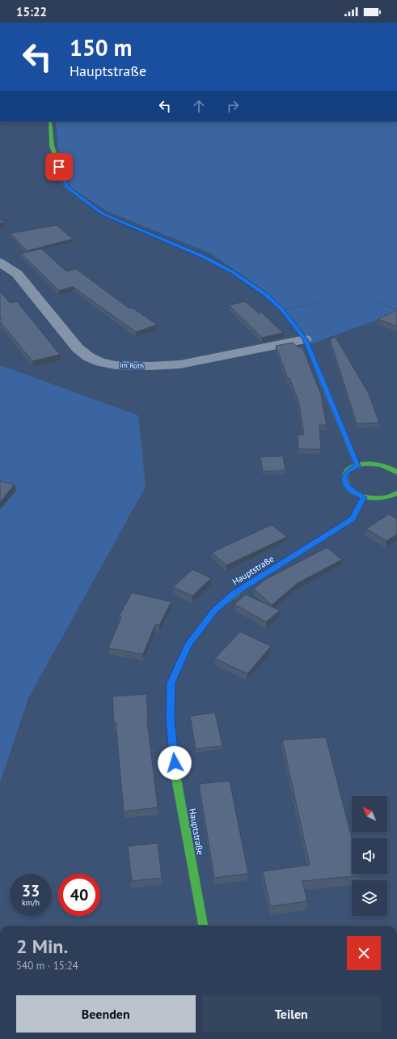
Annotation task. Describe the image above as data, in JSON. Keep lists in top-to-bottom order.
{
  "streets": {
    "main road": ["Hauptstraße"],
    "street": ["Im Roth"]
  },
  "north": "top left",
  "page": {
    "status": "15:22",
    "turn": ["150 m", "Hauptstraße"],
    "speed": "33 km/h",
    "limit": "40",
    "heading": ["2 Min.", "540 m · 15:24"],
    "buttons": ["Beenden", "Teilen"]
  }
}
